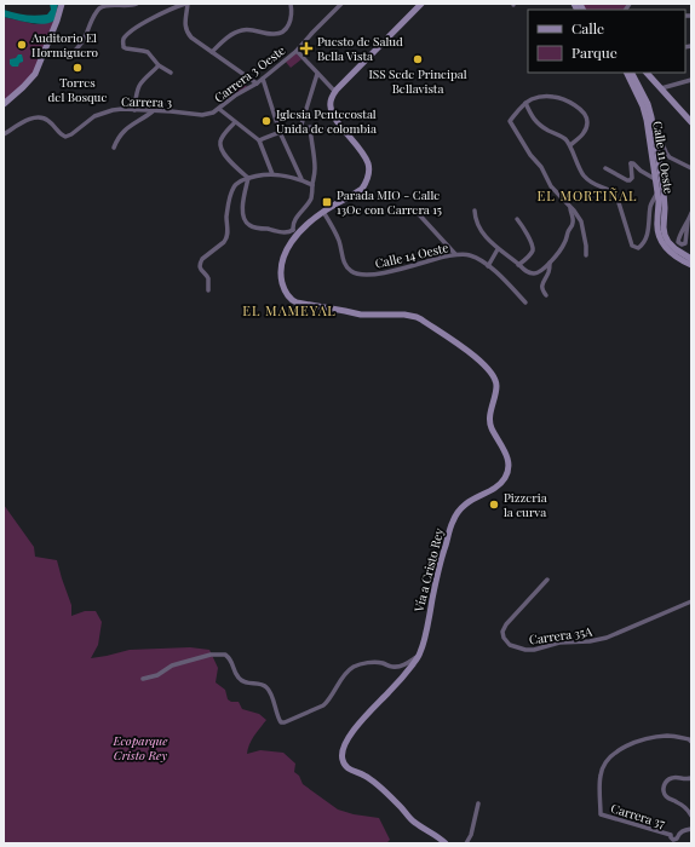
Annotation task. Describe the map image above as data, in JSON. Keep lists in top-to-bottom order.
{
  "streets": {
    "street": [
      "Carrera 3 Oeste",
      "Carrera 3",
      "Calle 11 Oeste",
      "Calle 14 Oeste",
      "Vía a Cristo Rey",
      "Carrera 35A",
      "Carrera 37"
    ]
  },
  "crossings": [
    ["Carrera 3 Oeste", "Carrera 3"],
    ["Calle 14 Oeste", "Vía a Cristo Rey"]
  ],
  "districts": ["EL MORTIÑAL", "EL MAMEYAL"],
  "parks": ["Ecoparque Cristo Rey"],
  "places": {
    "other": [
      "Auditorio El Hormiguero",
      "ISS Sede Principal Bellavista",
      "Torres del Bosque",
      "Iglesia Pentecostal Unida de colombia",
      "Pizzeria la curva"
    ],
    "health": ["Puesto de Salud Bella Vista"],
    "transit": ["Parada MIO - Calle 13Oe con Carrera 15"]
  },
  "legend": ["Calle", "Parque"]
}
